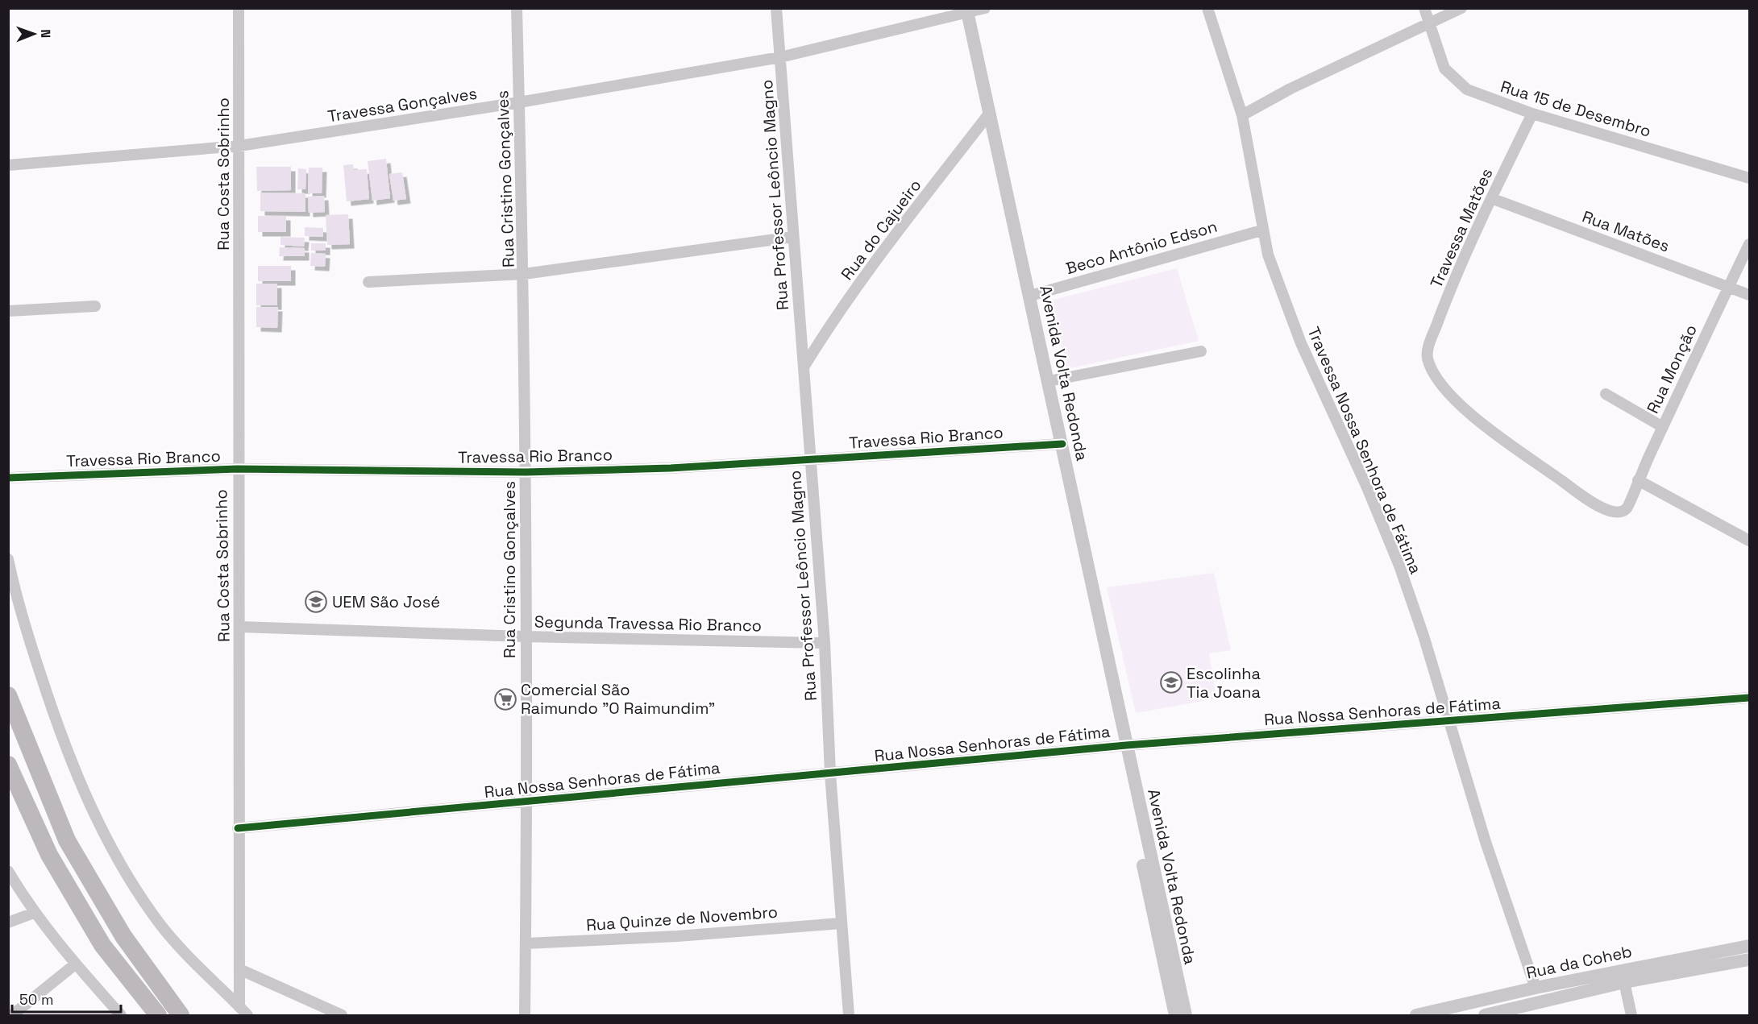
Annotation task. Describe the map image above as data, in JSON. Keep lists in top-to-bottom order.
{
  "streets": {
    "street": [
      "Travessa Gonçalves",
      "Rua 15 de Desembro",
      "Rua Costa Sobrinho",
      "Rua Cristino Gonçalves",
      "Rua Professor Leôncio Magno",
      "Travessa Matões",
      "Rua do Cajueiro",
      "Rua Matões",
      "Beco Antônio Edson",
      "Rua Monção",
      "Avenida Volta Redonda",
      "Travessa Rio Branco",
      "Travessa Nossa Senhora de Fátima",
      "Segunda Travessa Rio Branco",
      "Rua Nossa Senhoras de Fátima",
      "Rua Quinze de Novembro",
      "Rua da Coheb"
    ]
  },
  "crossings": [
    ["Travessa Gonçalves", "Rua Costa Sobrinho"],
    ["Travessa Gonçalves", "Rua Cristino Gonçalves"],
    ["Travessa Gonçalves", "Rua Professor Leôncio Magno"],
    ["Travessa Gonçalves", "Avenida Volta Redonda"],
    ["Rua 15 de Desembro", "Travessa Matões"],
    ["Rua Costa Sobrinho", "Travessa Rio Branco"],
    ["Rua Costa Sobrinho", "Segunda Travessa Rio Branco"],
    ["Rua Costa Sobrinho", "Rua Nossa Senhoras de Fátima"],
    ["Rua Cristino Gonçalves", "Travessa Rio Branco"],
    ["Rua Cristino Gonçalves", "Segunda Travessa Rio Branco"],
    ["Rua Cristino Gonçalves", "Rua Nossa Senhoras de Fátima"],
    ["Rua Cristino Gonçalves", "Rua Quinze de Novembro"],
    ["Rua Professor Leôncio Magno", "Rua do Cajueiro"],
    ["Rua Professor Leôncio Magno", "Travessa Rio Branco"],
    ["Rua Professor Leôncio Magno", "Segunda Travessa Rio Branco"],
    ["Rua Professor Leôncio Magno", "Rua Nossa Senhoras de Fátima"],
    ["Rua Professor Leôncio Magno", "Rua Quinze de Novembro"],
    ["Travessa Matões", "Rua Matões"],
    ["Travessa Matões", "Rua Monção"],
    ["Rua do Cajueiro", "Avenida Volta Redonda"],
    ["Rua Matões", "Rua Monção"],
    ["Beco Antônio Edson", "Avenida Volta Redonda"],
    ["Beco Antônio Edson", "Travessa Nossa Senhora de Fátima"],
    ["Avenida Volta Redonda", "Travessa Rio Branco"],
    ["Avenida Volta Redonda", "Rua Nossa Senhoras de Fátima"],
    ["Travessa Nossa Senhora de Fátima", "Rua Nossa Senhoras de Fátima"],
    ["Travessa Nossa Senhora de Fátima", "Rua da Coheb"]
  ],
  "places": {
    "school or university": ["UEM São José", "Escolinha Tia Joana"],
    "supermarket": ["Comercial São Raimundo \"O Raimundim\""]
  },
  "scale_bar": "50 m",
  "north": "right"
}
